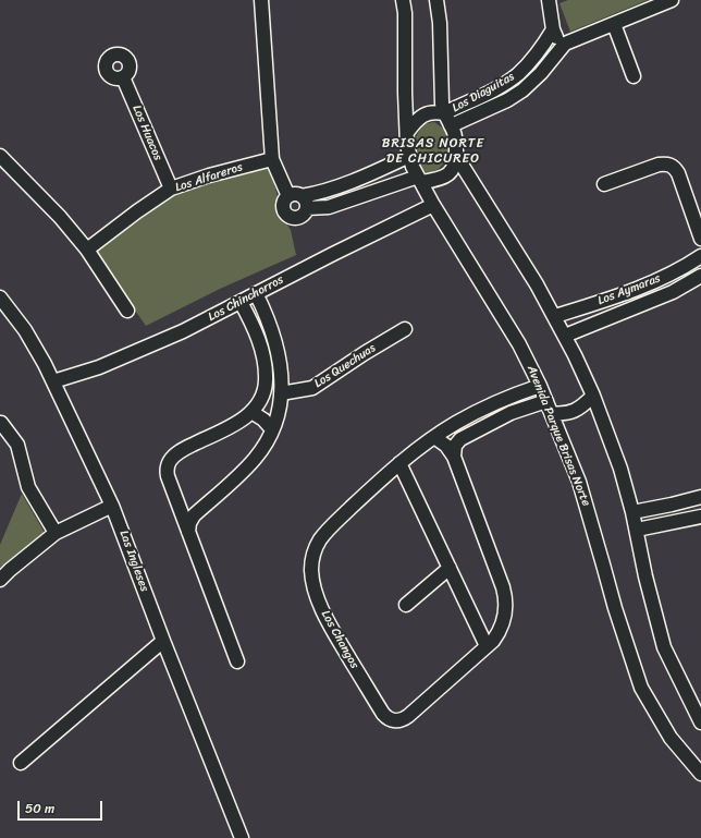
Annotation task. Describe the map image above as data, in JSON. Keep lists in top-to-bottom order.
{
  "streets": {
    "street": [
      "Los Diaguitas",
      "Los Huacos",
      "Los Alfareros",
      "Los Aymaras",
      "Los Chinchorros",
      "Los Quechuas",
      "Avenida Parque Brisas Norte",
      "Las Ingleses",
      "Los Changos"
    ]
  },
  "crossings": [
    ["Los Diaguitas", "Avenida Parque Brisas Norte"],
    ["Los Huacos", "Los Alfareros"],
    ["Los Chinchorros", "Avenida Parque Brisas Norte"],
    ["Los Chinchorros", "Las Ingleses"],
    ["Avenida Parque Brisas Norte", "Los Changos"]
  ],
  "districts": ["BRISAS NORTE DE CHICUREO"],
  "scale_bar": "50 m"
}
